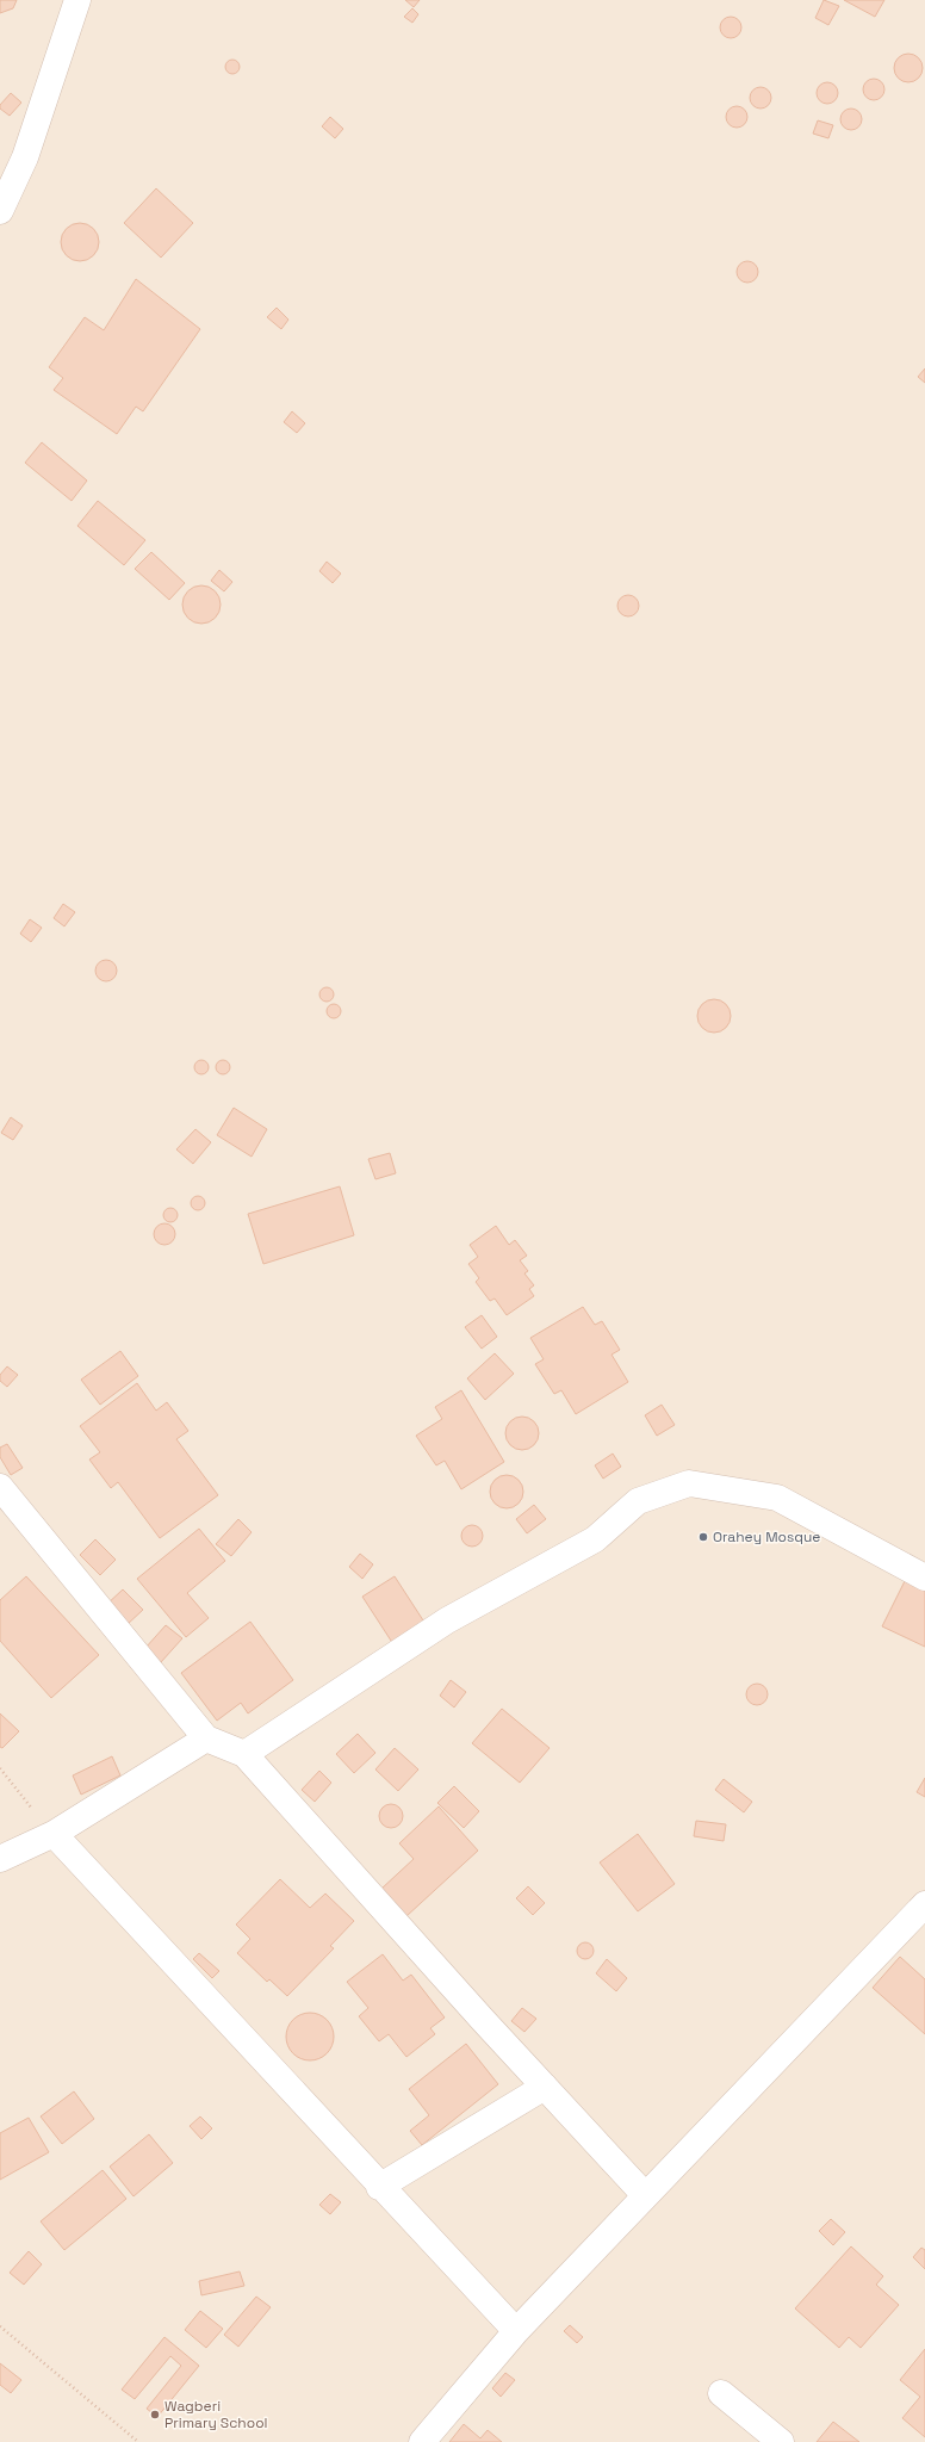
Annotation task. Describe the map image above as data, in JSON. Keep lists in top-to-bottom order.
{
  "places": ["Orahey Mosque", "Wagberi Primary School"]
}
